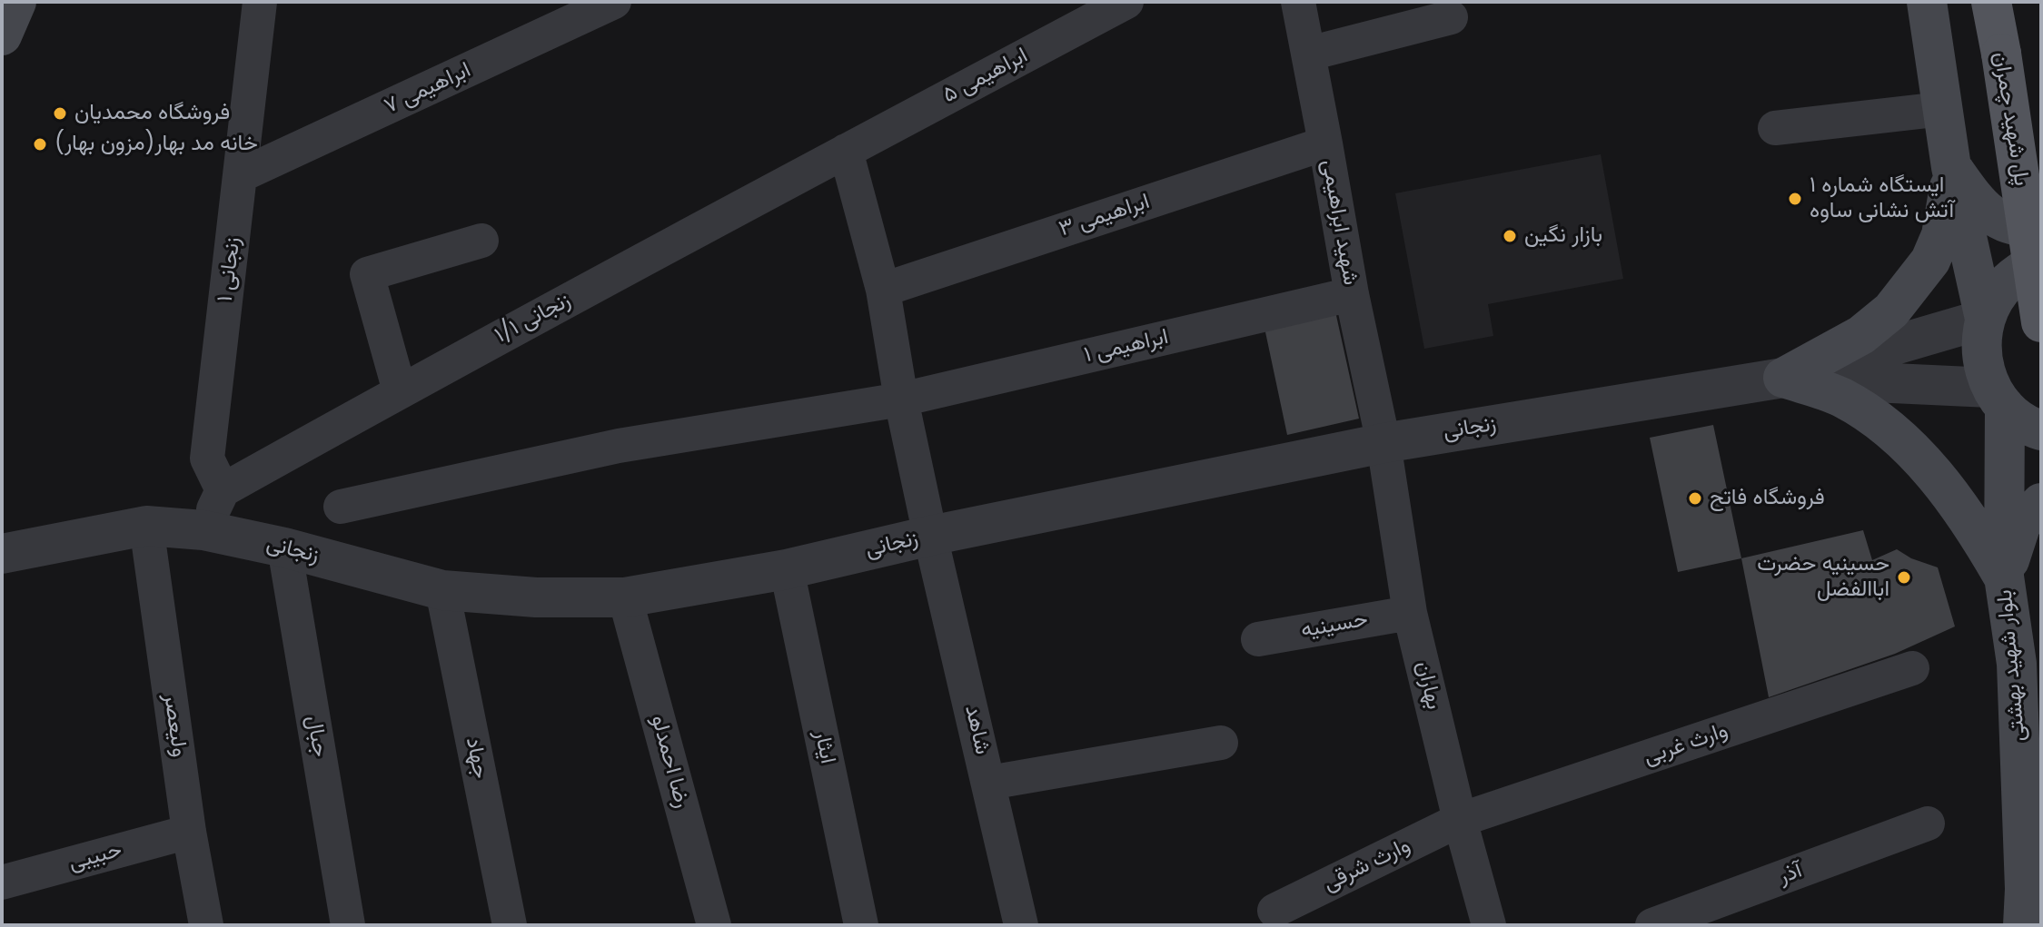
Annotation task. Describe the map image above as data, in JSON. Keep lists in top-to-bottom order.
{
  "streets": {
    "main road": ["پل شهید چمران", "بلوار شهید بهشتی"],
    "street": [
      "ابراهیمی ۵",
      "ابراهیمی ۷",
      "ابراهیمی ۳",
      "شهید ابراهیمی",
      "زنجانی ۱",
      "زنجانی ۱/۱",
      "ابراهیمی ۱",
      "زنجانی",
      "حسینیه",
      "بهاران",
      "ولیعصر",
      "شاهد",
      "جبال",
      "وارث غربی",
      "ایثار",
      "جهاد",
      "رضا احمدلو",
      "حبیبی",
      "وارث شرقی",
      "آذر"
    ]
  },
  "crossings": [
    ["ابراهیمی ۵", "زنجانی ۱/۱"],
    ["ابراهیمی ۵", "شاهد"],
    ["ابراهیمی ۷", "زنجانی ۱"],
    ["ابراهیمی ۳", "شهید ابراهیمی"],
    ["ابراهیمی ۳", "شاهد"],
    ["شهید ابراهیمی", "ابراهیمی ۱"],
    ["شهید ابراهیمی", "زنجانی"],
    ["شهید ابراهیمی", "بهاران"],
    ["زنجانی ۱", "زنجانی ۱/۱"],
    ["زنجانی ۱/۱", "شاهد"],
    ["ابراهیمی ۱", "شاهد"],
    ["زنجانی", "بهاران"],
    ["زنجانی", "ولیعصر"],
    ["زنجانی", "شاهد"],
    ["زنجانی", "جبال"],
    ["زنجانی", "ایثار"],
    ["زنجانی", "جهاد"],
    ["زنجانی", "رضا احمدلو"],
    ["حسینیه", "بهاران"],
    ["بهاران", "وارث غربی"],
    ["بهاران", "وارث شرقی"],
    ["ولیعصر", "حبیبی"],
    ["وارث غربی", "وارث شرقی"]
  ],
  "places": [
    "فروشگاه محمدیان",
    "خانه مد بهار(مزون بهار)",
    "ایستگاه شماره ۱ آتش نشانی ساوه",
    "بازار نگین",
    "فروشگاه فاتح",
    "حسینیه حضرت اباالفضل"
  ]
}
